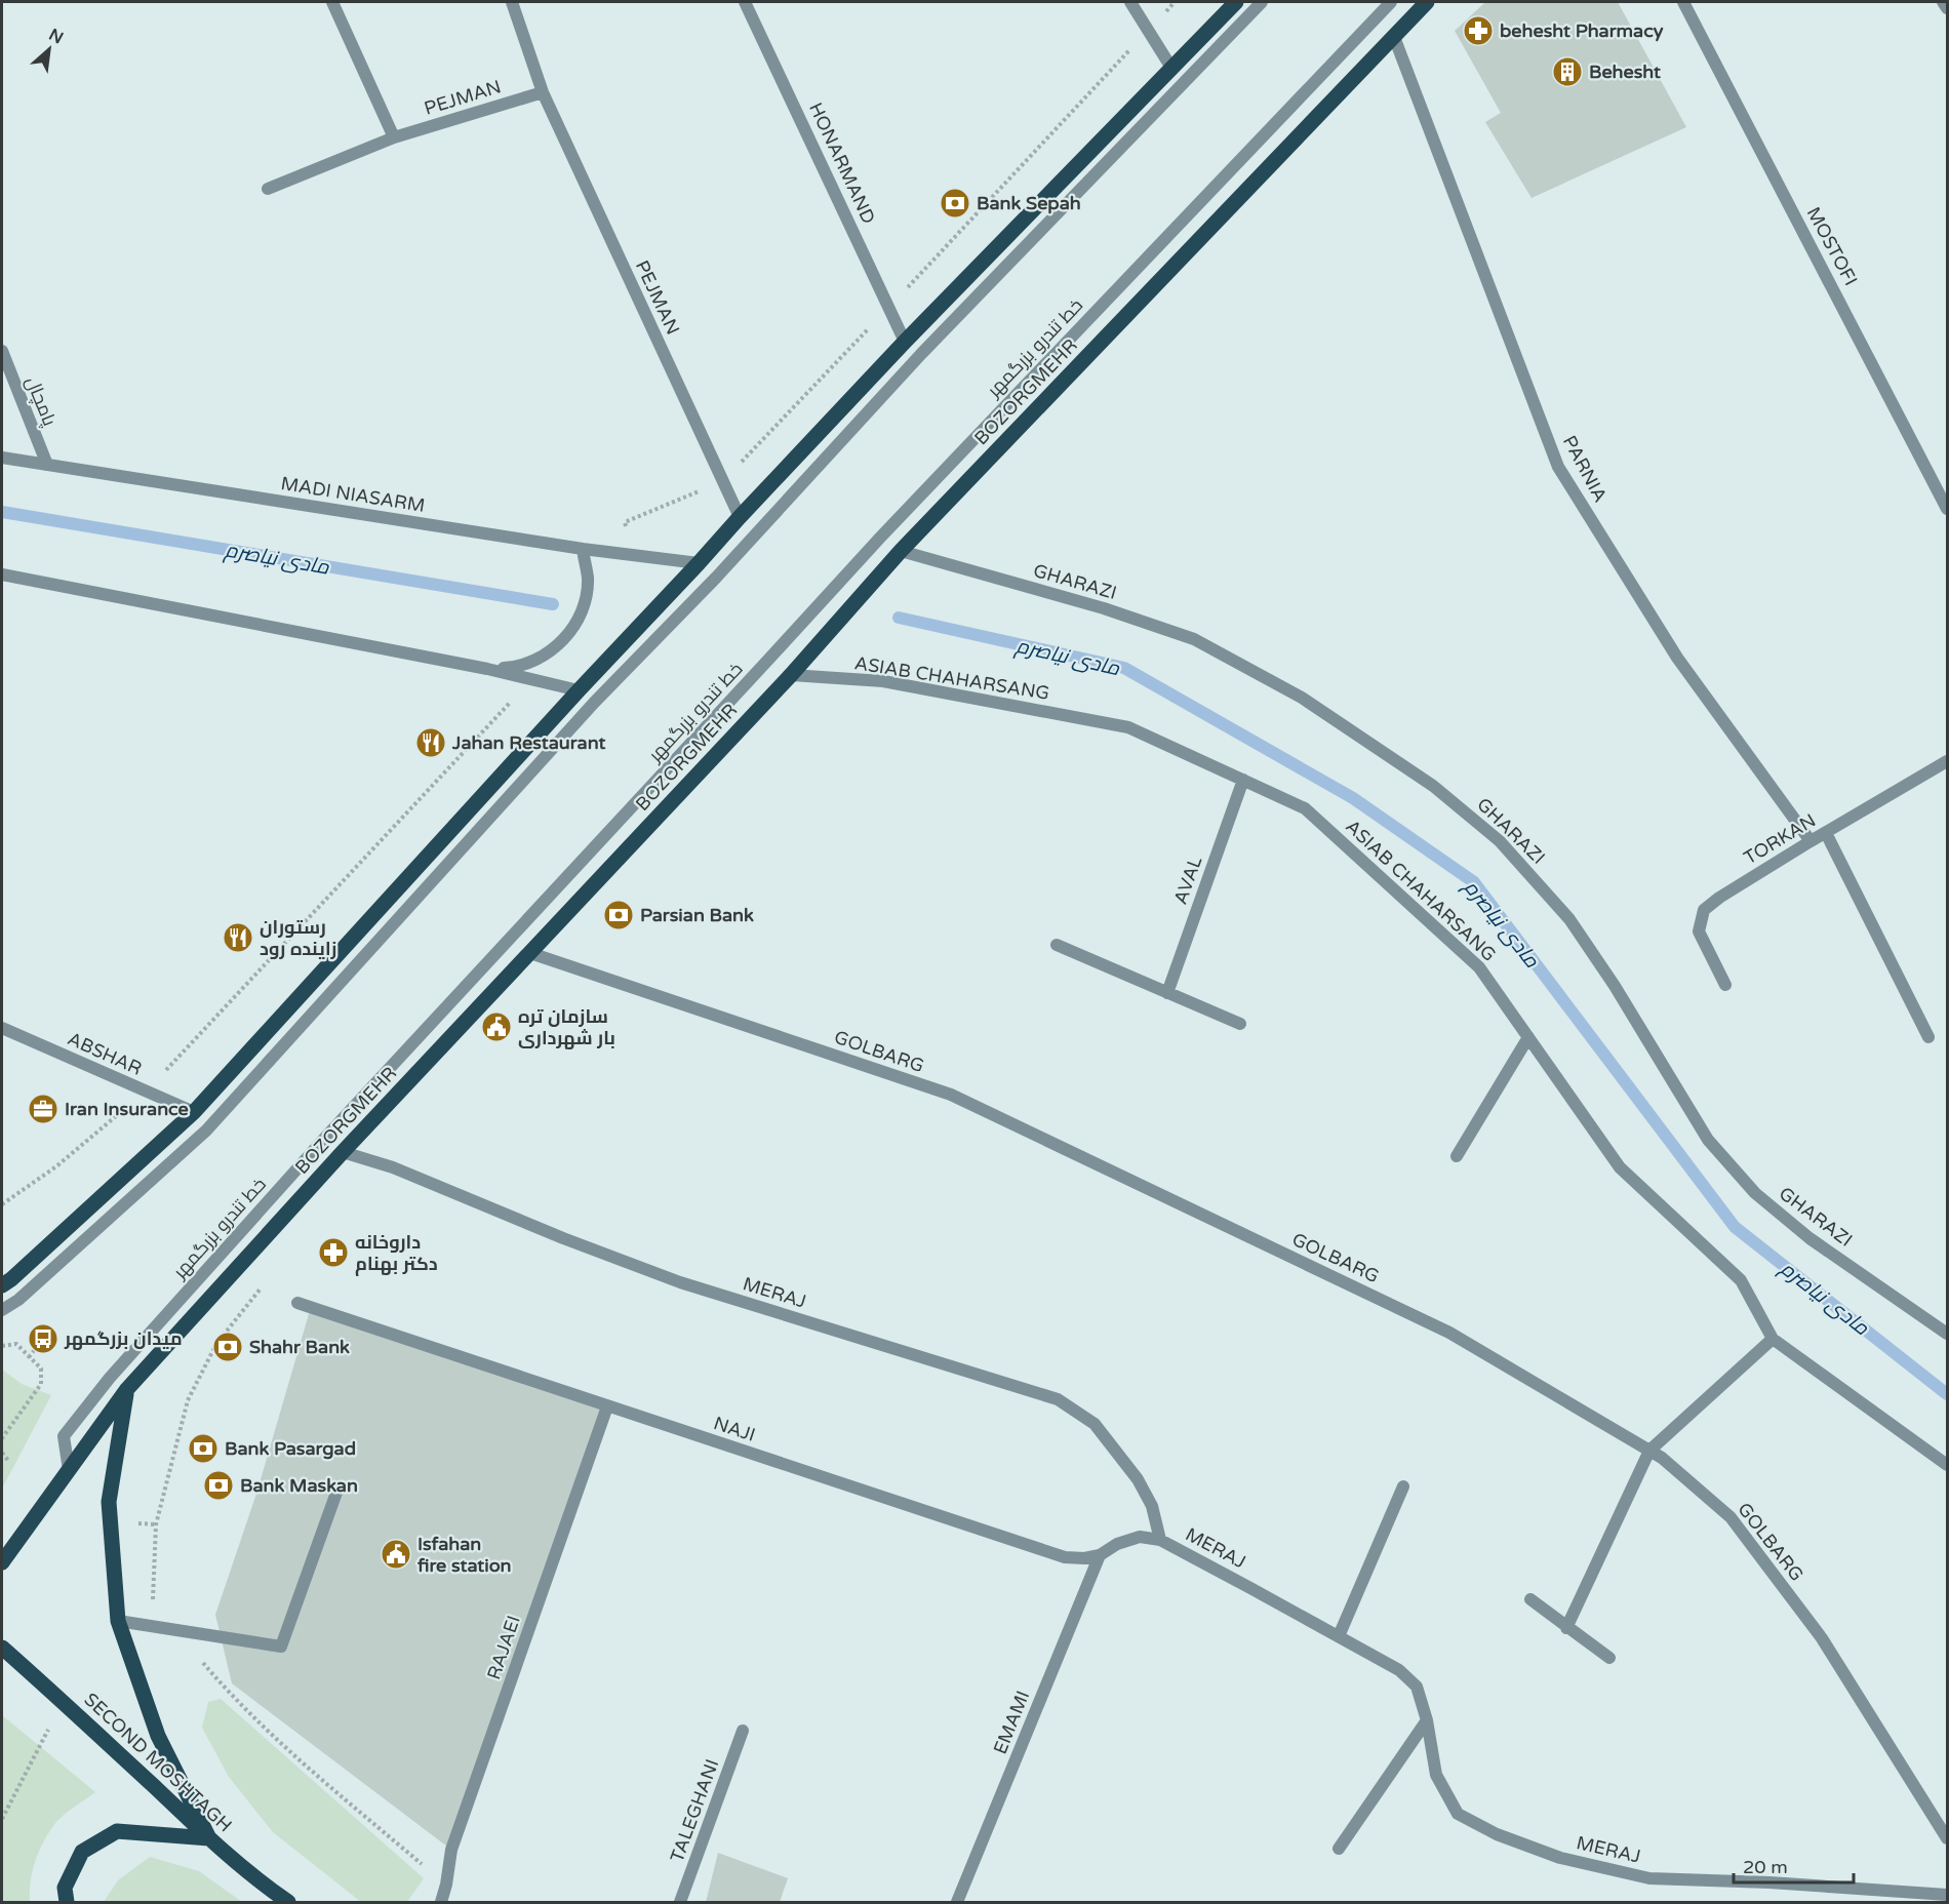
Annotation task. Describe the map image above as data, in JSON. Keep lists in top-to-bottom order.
{
  "streets": {
    "main road": ["BOZORGMEHR", "SECOND MOSHTAGH"],
    "street": [
      "PEJMAN",
      "HONARMAND",
      "MOSTOFI",
      "خط تندرو بزرگمهر",
      "پامچال",
      "PARNIA",
      "MADI NIASARM",
      "GHARAZI",
      "ASIAB CHAHARSANG",
      "TORKAN",
      "AVAL",
      "GOLBARG",
      "ABSHAR",
      "MERAJ",
      "NAJI",
      "RAJAEI",
      "EMAMI",
      "TALEGHANI"
    ]
  },
  "crossings": [
    ["خط تندرو بزرگمهر", "BOZORGMEHR"],
    ["BOZORGMEHR", "PARNIA"],
    ["BOZORGMEHR", "GHARAZI"],
    ["BOZORGMEHR", "ASIAB CHAHARSANG"],
    ["BOZORGMEHR", "GOLBARG"],
    ["BOZORGMEHR", "MERAJ"],
    ["پامچال", "MADI NIASARM"],
    ["PARNIA", "TORKAN"],
    ["ASIAB CHAHARSANG", "AVAL"],
    ["MERAJ", "NAJI"],
    ["NAJI", "RAJAEI"],
    ["NAJI", "EMAMI"]
  ],
  "water": ["مادی نیاصرم"],
  "places": {
    "pharmacy": ["behesht Pharmacy", "داروخانه دکتر بهنام"],
    "building": ["Behesht"],
    "bank": [
      "Bank Sepah",
      "Parsian Bank",
      "Shahr Bank",
      "Bank Pasargad",
      "Bank Maskan"
    ],
    "restaurant": ["Jahan Restaurant", "رستوران زاینده رود"],
    "public building": ["سازمان تره بار شهرداری", "Isfahan fire station"],
    "office": ["Iran Insurance"],
    "bus stop": ["میدان بزرگمهر"]
  },
  "scale_bar": "20 m",
  "north": "top right"
}
